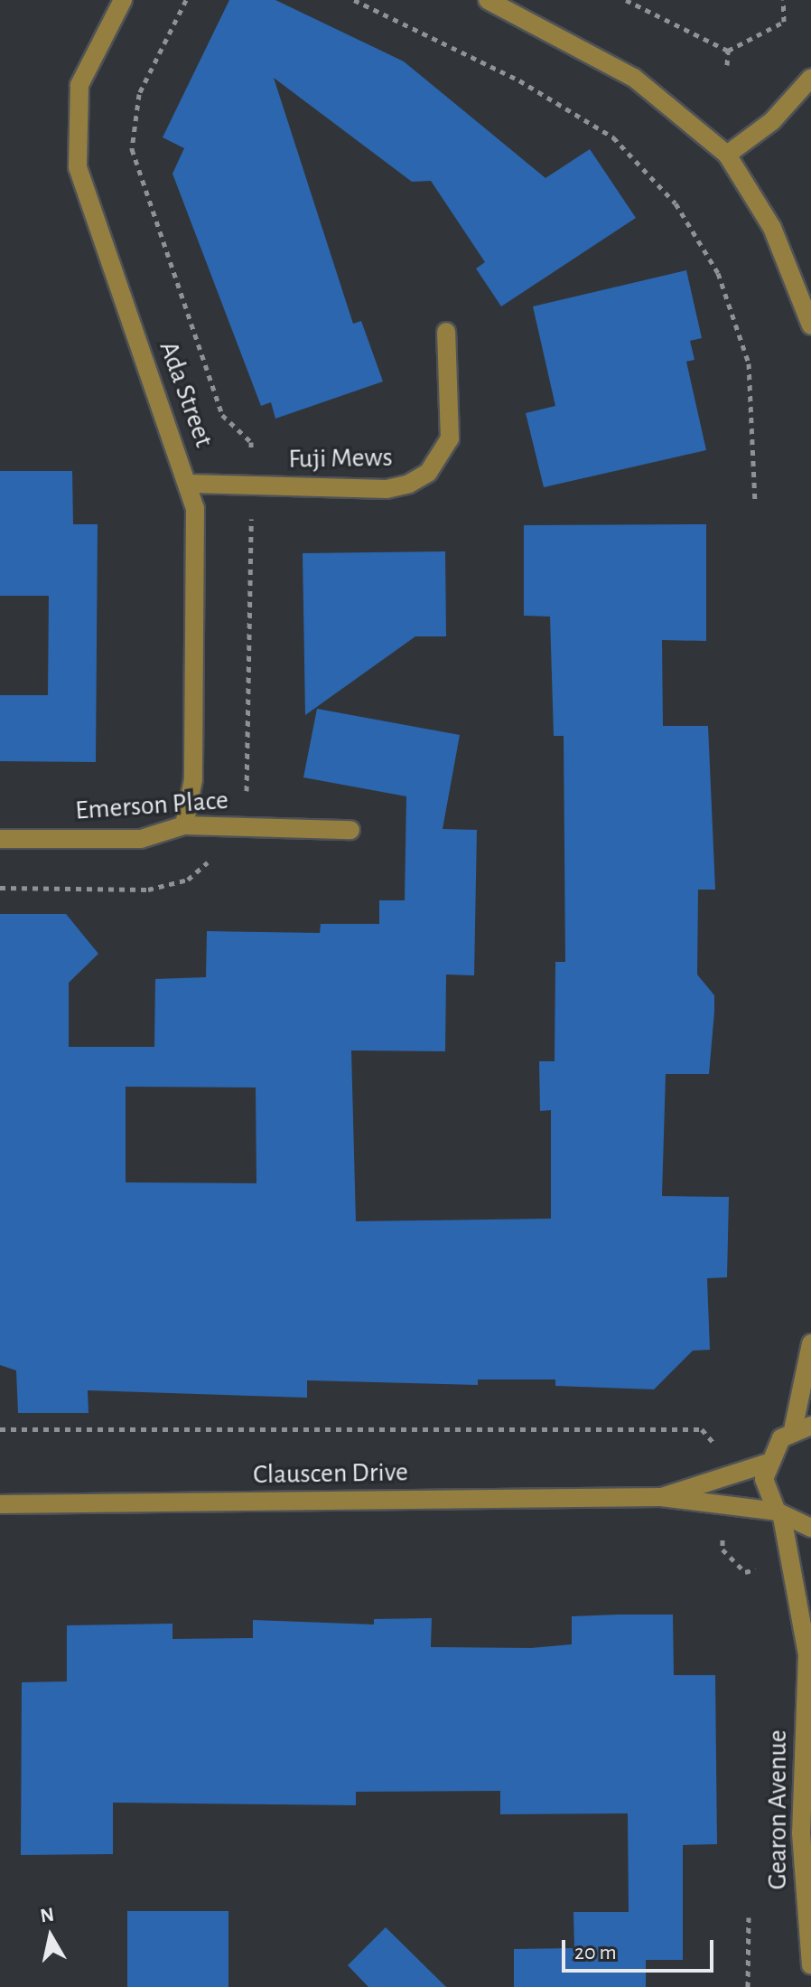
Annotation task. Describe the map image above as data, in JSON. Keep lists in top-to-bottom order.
{
  "streets": {
    "street": [
      "Ada Street",
      "Fuji Mews",
      "Emerson Place",
      "Clauscen Drive",
      "Gearon Avenue"
    ]
  },
  "crossings": [
    ["Ada Street", "Fuji Mews"],
    ["Ada Street", "Emerson Place"],
    ["Clauscen Drive", "Gearon Avenue"]
  ],
  "scale_bar": "20 m",
  "north": "top"
}
